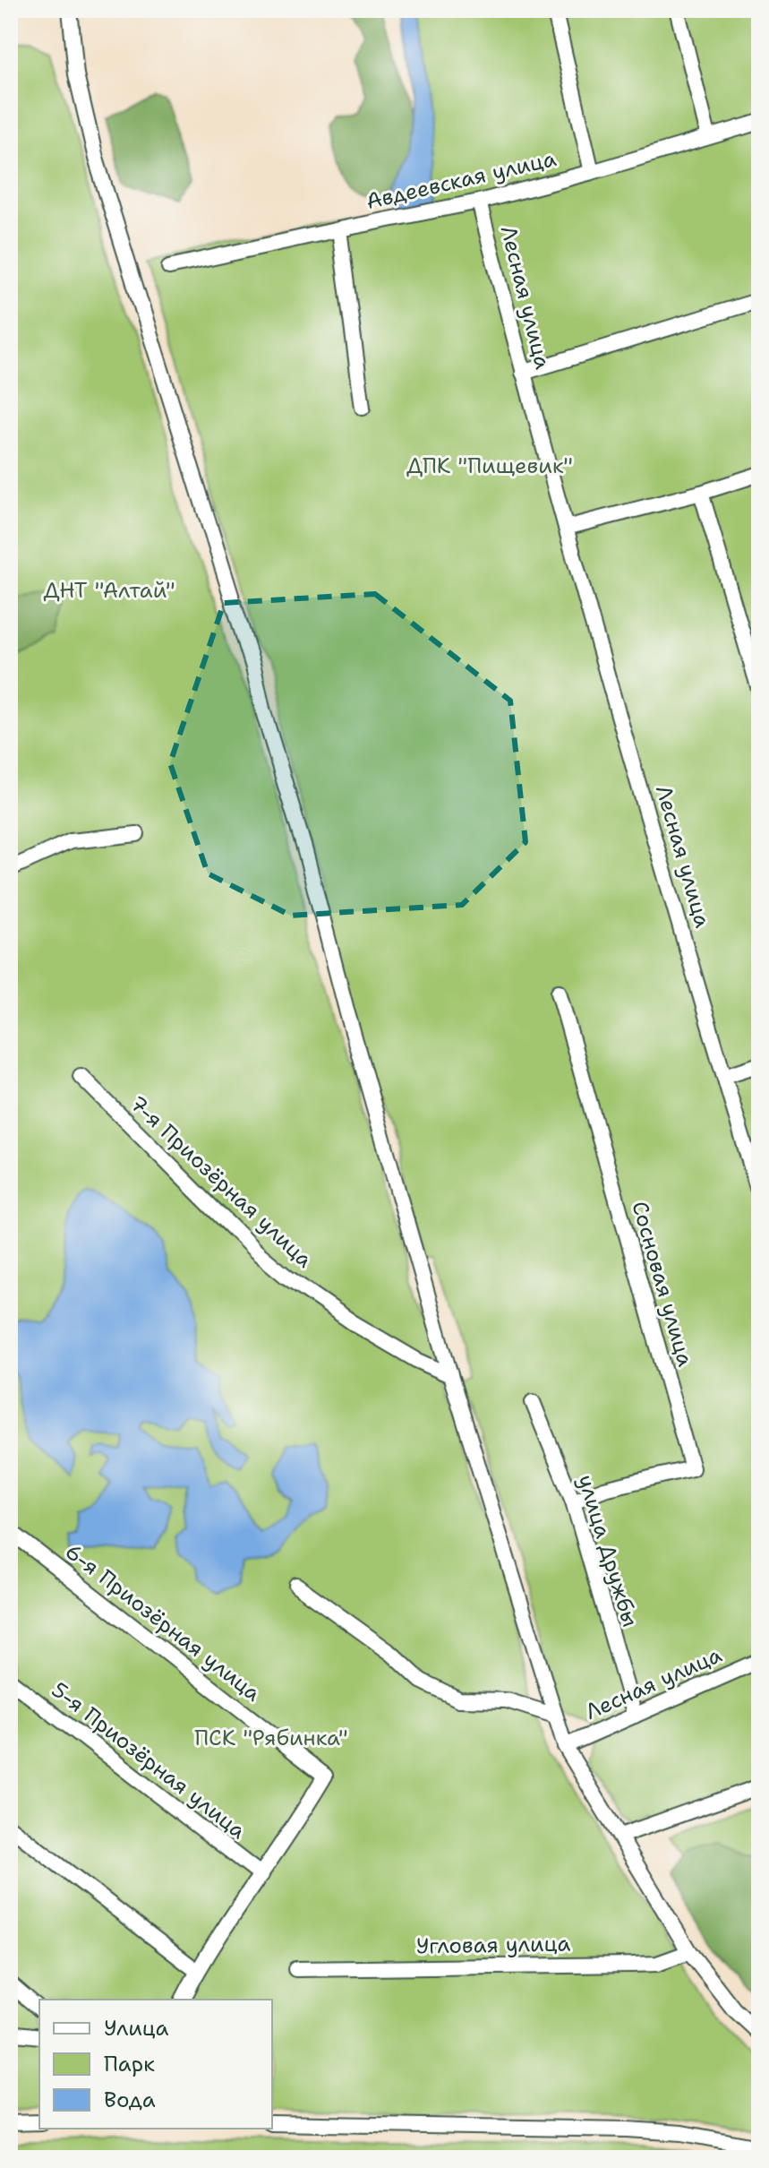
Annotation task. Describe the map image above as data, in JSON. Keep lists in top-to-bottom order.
{
  "streets": {
    "street": [
      "Авдеевская улица",
      "Лесная улица",
      "7-я Приозёрная улица",
      "Сосновая улица",
      "улица Дружбы",
      "6-я Приозёрная улица",
      "5-я Приозёрная улица",
      "Угловая улица"
    ]
  },
  "crossings": [
    ["Авдеевская улица", "Лесная улица"],
    ["Лесная улица", "улица Дружбы"],
    ["Сосновая улица", "улица Дружбы"],
    ["6-я Приозёрная улица", "5-я Приозёрная улица"]
  ],
  "parks": ["ДПК \"Пищевик\"", "ДНТ \"Алтай\"", "ПСК \"Рябинка\""],
  "legend": ["Улица", "Парк", "Вода"]
}
